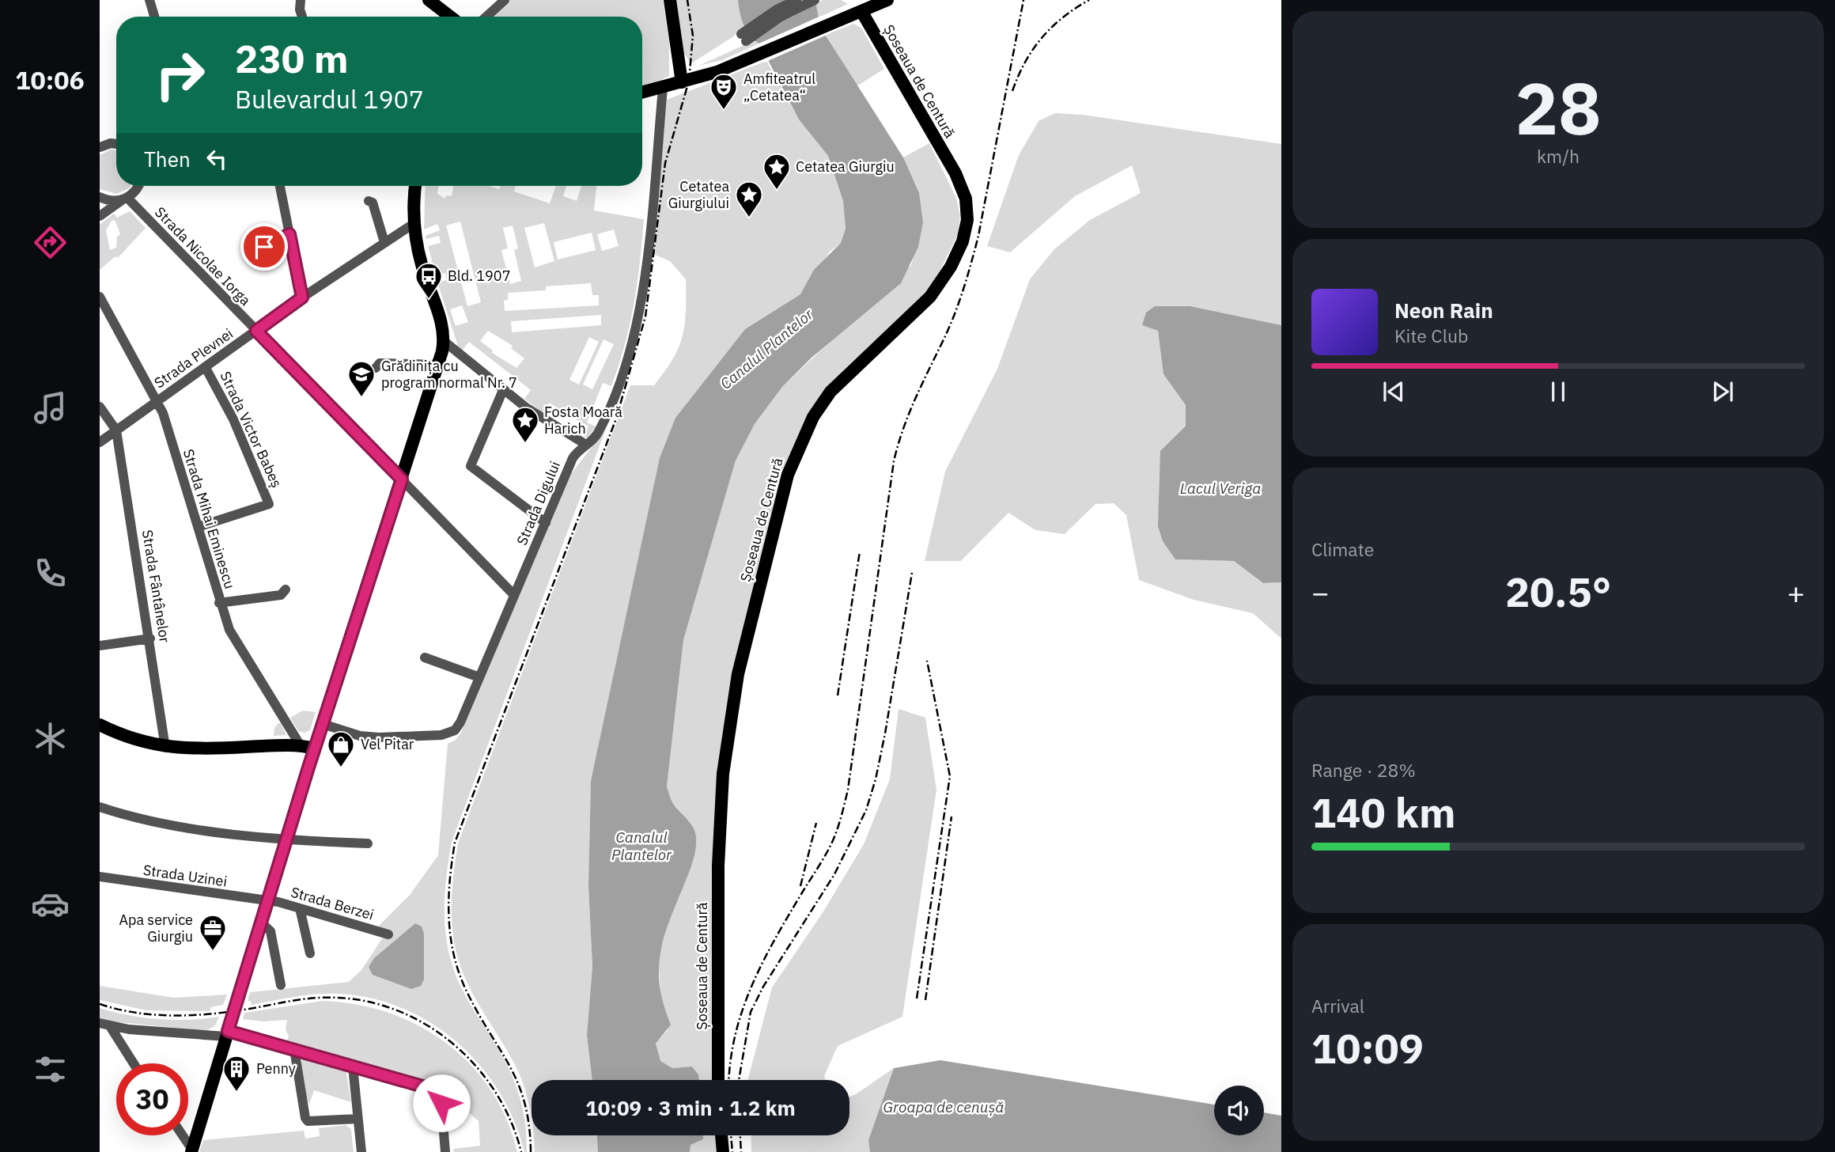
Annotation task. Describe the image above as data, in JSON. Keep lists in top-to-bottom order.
{
  "streets": {
    "main road": ["Șoseaua de Centură"],
    "street": [
      "Strada Nicolae Iorga",
      "Strada Plevnei",
      "Strada Victor Babeș",
      "Strada Digului",
      "Strada Mihai Eminescu",
      "Strada Fântânelor",
      "Strada Uzinei",
      "Strada Berzei"
    ]
  },
  "crossings": [
    ["Strada Nicolae Iorga", "Strada Plevnei"],
    ["Strada Nicolae Iorga", "Strada Digului"],
    ["Strada Plevnei", "Strada Victor Babeș"],
    ["Strada Plevnei", "Strada Mihai Eminescu"],
    ["Strada Plevnei", "Strada Fântânelor"],
    ["Strada Victor Babeș", "Strada Mihai Eminescu"],
    ["Strada Uzinei", "Strada Berzei"]
  ],
  "water": ["Canalul Plantelor", "Lacul Veriga", "Groapa de cenușă"],
  "places": {
    "theatre": ["Amfiteatrul „Cetatea“"],
    "place": ["Cetatea Giurgiu", "Cetatea Giurgiului", "Fosta Moară Harich"],
    "bus stop": ["Bld. 1907"],
    "school or university": ["Grădinița cu program normal Nr. 7"],
    "shop": ["Vel Pitar"],
    "office": ["Apa service Giurgiu"],
    "building": ["Penny"]
  },
  "page": {
    "tabs": "10:06",
    "tile": [
      ["28", "km/h"],
      "Climate",
      ["Range · 28%", "140 km"],
      ["Arrival", "10:09"]
    ],
    "turn": ["230 m", "Bulevardul 1907"],
    "then": "Then",
    "song": ["Neon Rain", "Kite Club"],
    "heat": ["−", "20.5°", "+"],
    "limit": "30",
    "trip": "10:09 · 3 min · 1.2 km"
  }
}
